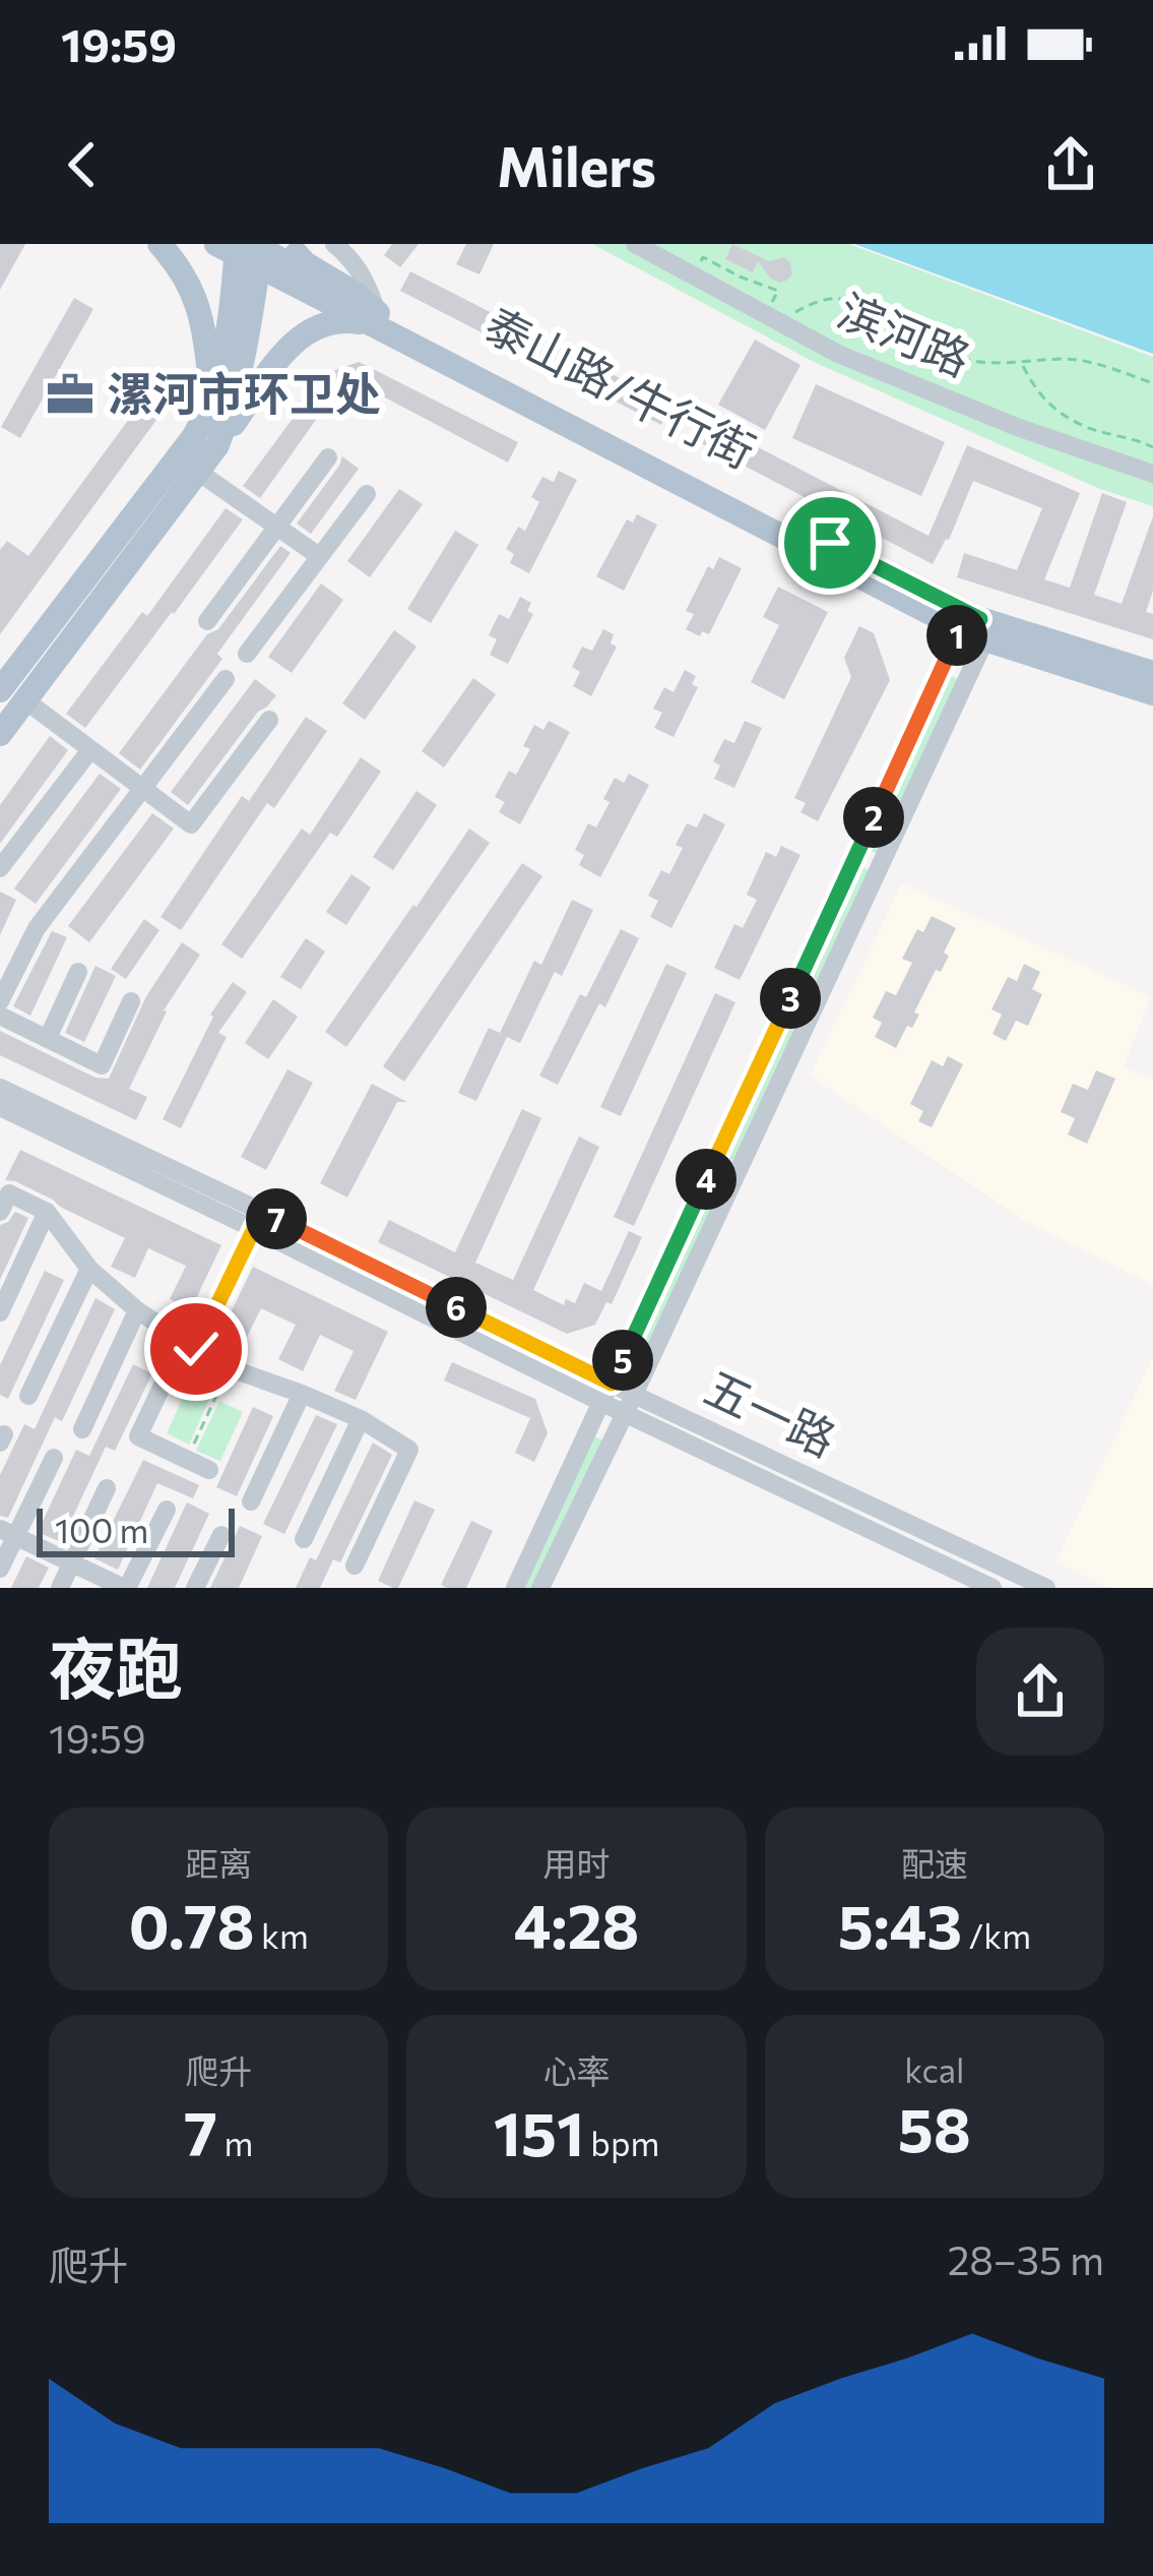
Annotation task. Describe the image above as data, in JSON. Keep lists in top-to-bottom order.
{
  "streets": {
    "main road": ["泰山路/牛行街"],
    "street": ["滨河路", "五一路"]
  },
  "places": {
    "office": ["漯河市环卫处"]
  },
  "scale_bar": "100 m",
  "page": {
    "status": "19:59",
    "header": "Milers",
    "pins": [
      "1",
      "2",
      "3",
      "4",
      "7",
      "6",
      "5"
    ],
    "scale": "100 m",
    "heading": ["夜跑", "19:59"],
    "stats": [
      ["距离", "0.78 km"],
      ["用时", "4:28"],
      ["配速", "5:43 /km"],
      ["爬升", "7 m"],
      ["心率", "151 bpm"],
      ["kcal", "58"]
    ],
    "chart": ["爬升", "28–35 m"]
  }
}
